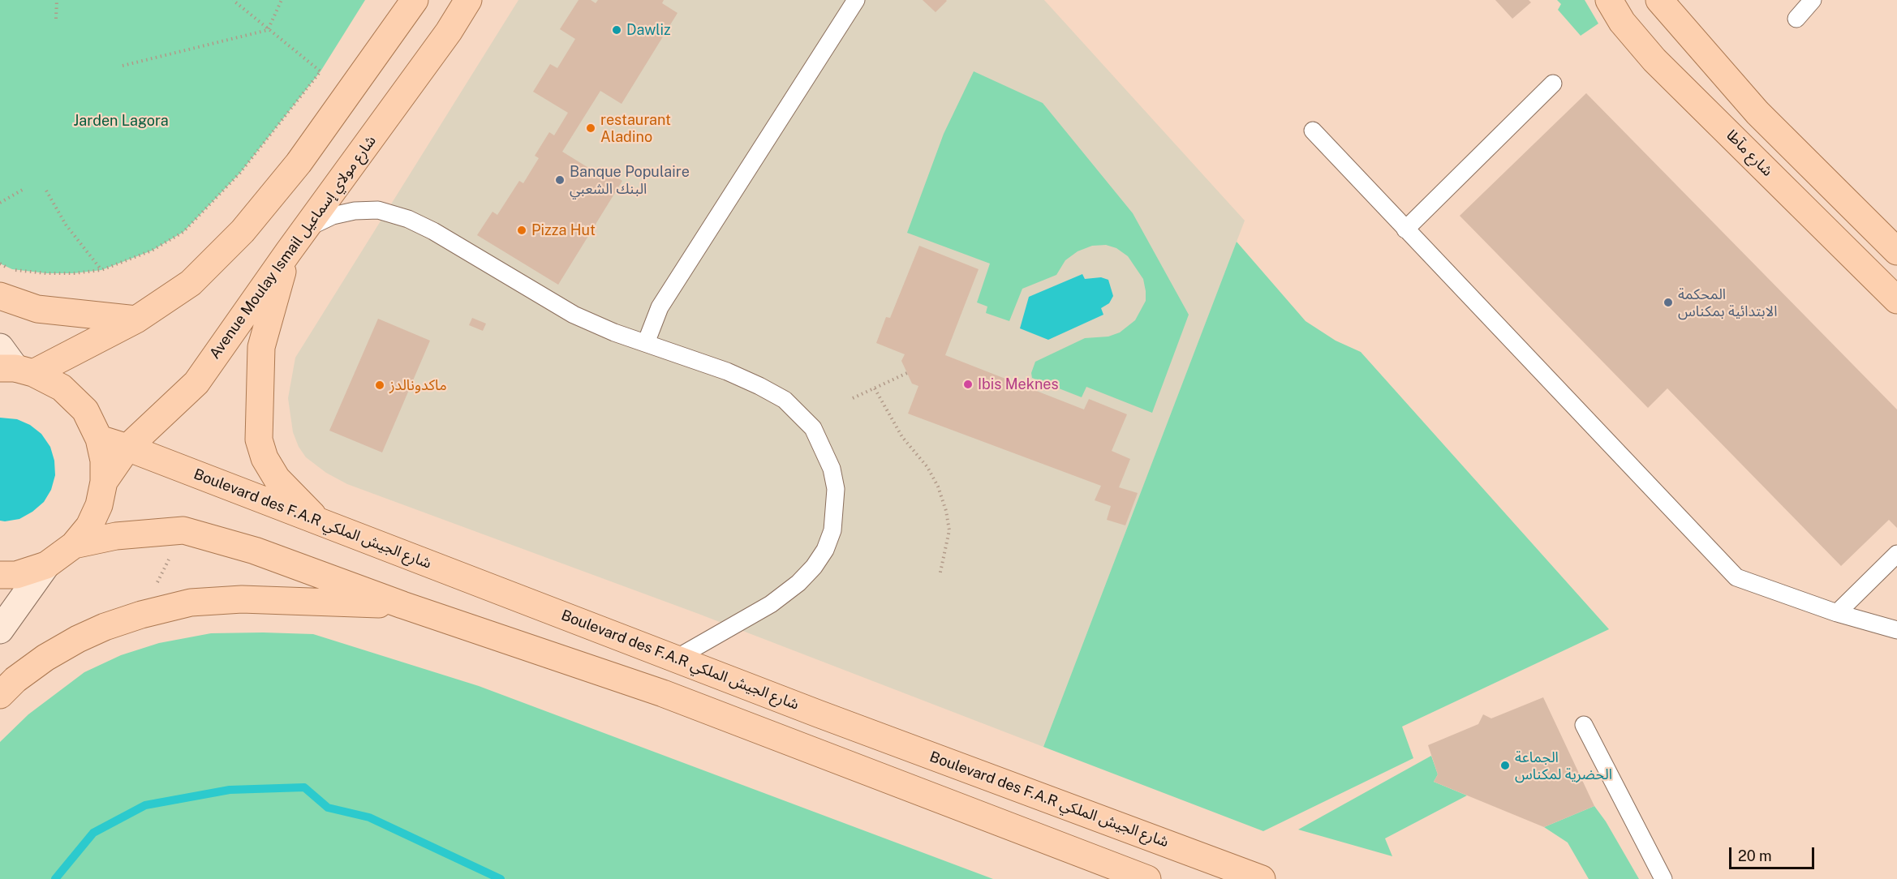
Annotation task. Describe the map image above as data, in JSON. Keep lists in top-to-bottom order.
{
  "streets": {
    "main road": ["شارع مآطا", "Avenue Moulay Ismail شارع مولاي إسماعيل", "Boulevard des F.A.R شارع الجيش الملكي"]
  },
  "crossings": [
    ["Avenue Moulay Ismail شارع مولاي إسماعيل", "Boulevard des F.A.R شارع الجيش الملكي"]
  ],
  "parks": ["Jarden Lagora"],
  "places": [
    "Dawliz",
    "restaurant Aladino",
    "Banque Populaire البنك الشعبي",
    "Pizza Hut",
    "المحكمة الابتدائية بمكناس",
    "Ibis Meknes",
    "ماكدونالدز",
    "الجماعة الحضرية لمكناس"
  ],
  "scale_bar": "20 m"
}
